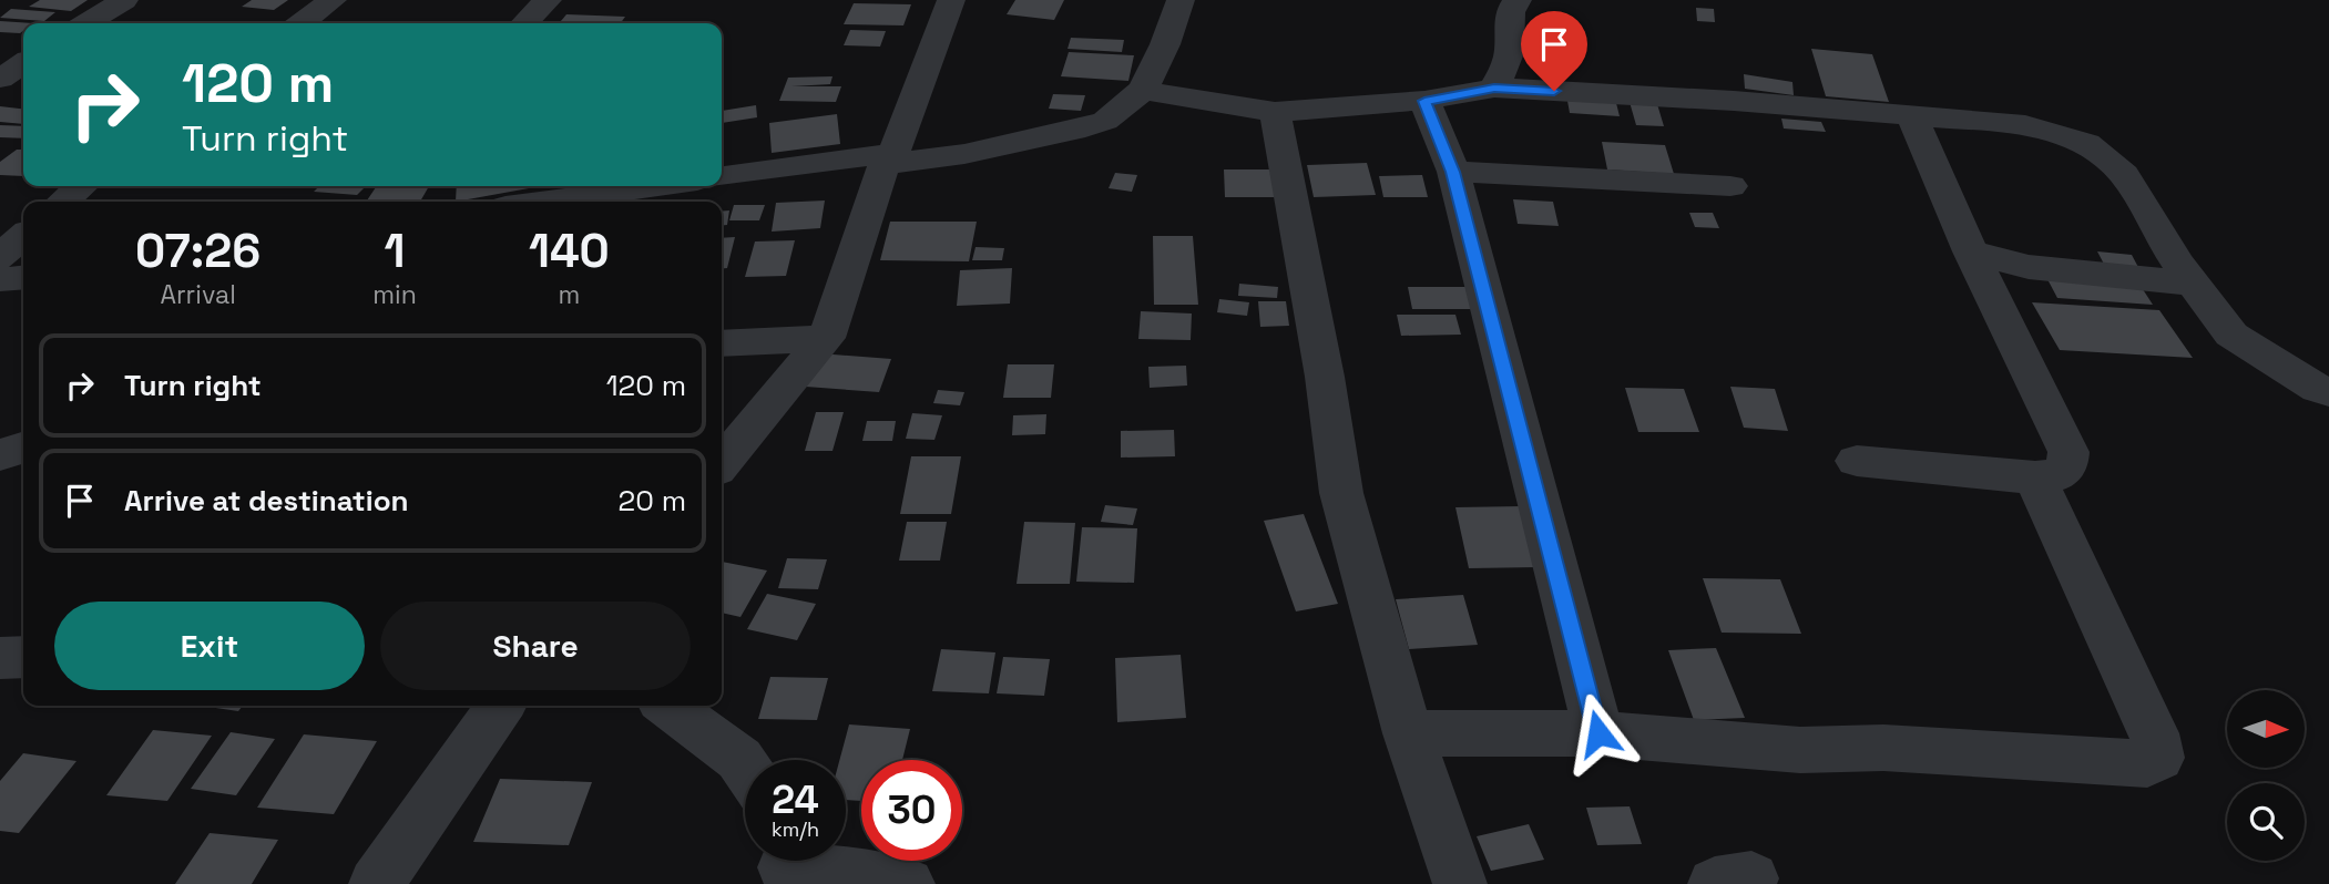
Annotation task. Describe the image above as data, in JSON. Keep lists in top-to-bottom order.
{
  "north": "right",
  "page": {
    "turn": ["120 m", "Turn right"],
    "eta": [
      "07:26",
      "Arrival",
      "1",
      "min",
      "140",
      "m"
    ],
    "list": [
      {
        "name": "Turn right",
        "value": "120 m"
      },
      {
        "name": "Arrive at destination",
        "value": "20 m"
      }
    ],
    "buttons": ["Exit", "Share"],
    "speed": "24 km/h",
    "limit": "30"
  }
}
